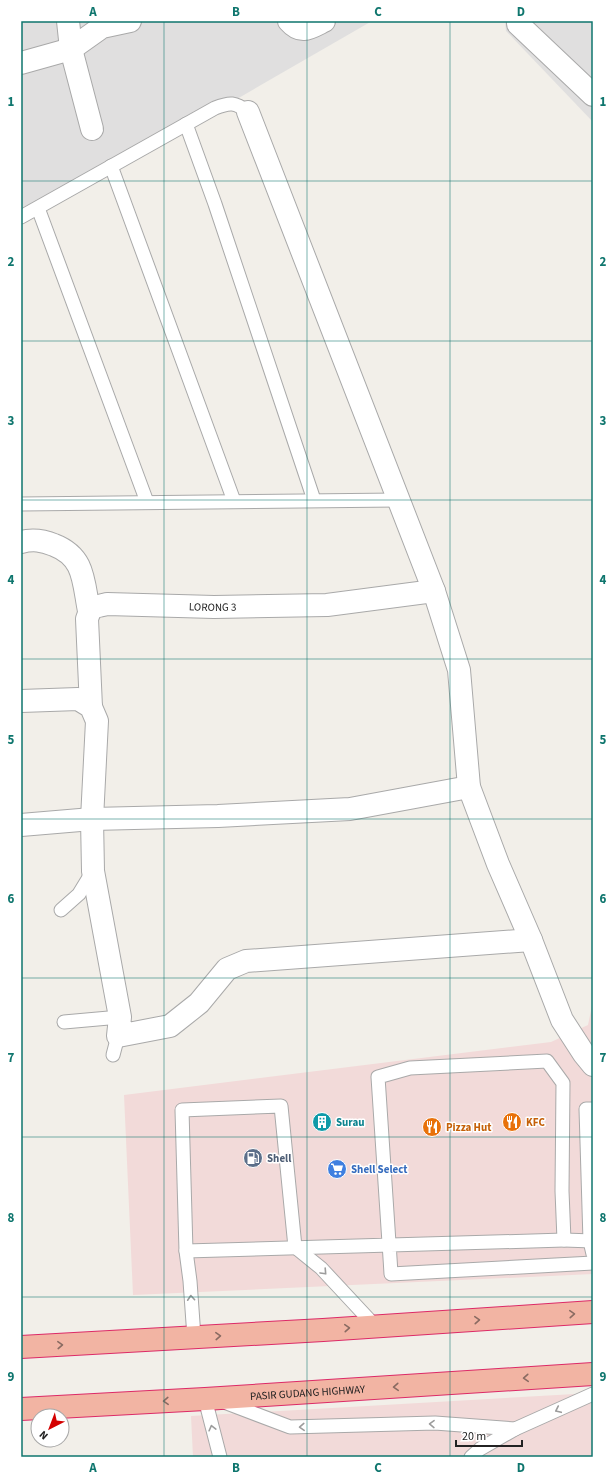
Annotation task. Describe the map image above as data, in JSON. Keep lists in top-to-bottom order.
{
  "streets": {
    "highway": ["PASIR GUDANG HIGHWAY"],
    "street": ["LORONG 3"]
  },
  "places": {
    "building": ["Surau"],
    "restaurant": ["KFC", "Pizza Hut"],
    "fuel station": ["Shell"],
    "supermarket": ["Shell Select"]
  },
  "scale_bar": "20 m",
  "north": "bottom left",
  "grid": {
    "columns": [
      "A",
      "B",
      "C",
      "D"
    ],
    "rows": [
      "1",
      "2",
      "3",
      "4",
      "5",
      "6",
      "7",
      "8",
      "9"
    ]
  }
}
